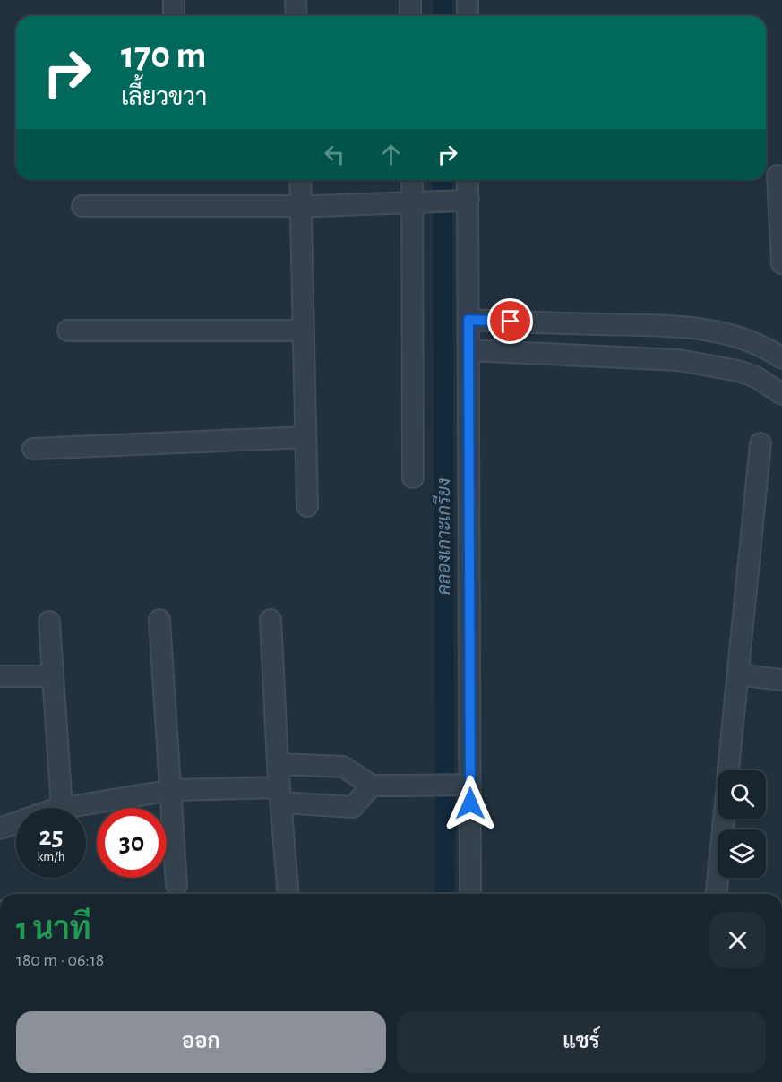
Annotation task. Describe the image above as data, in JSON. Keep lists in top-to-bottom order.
{
  "water": ["คลองเกาะเกรียง"],
  "page": {
    "turn": ["170 m", "เลี้ยวขวา"],
    "speed": "25 km/h",
    "limit": "30",
    "heading": ["1 นาที", "180 m · 06:18"],
    "buttons": ["ออก", "แชร์"]
  }
}
